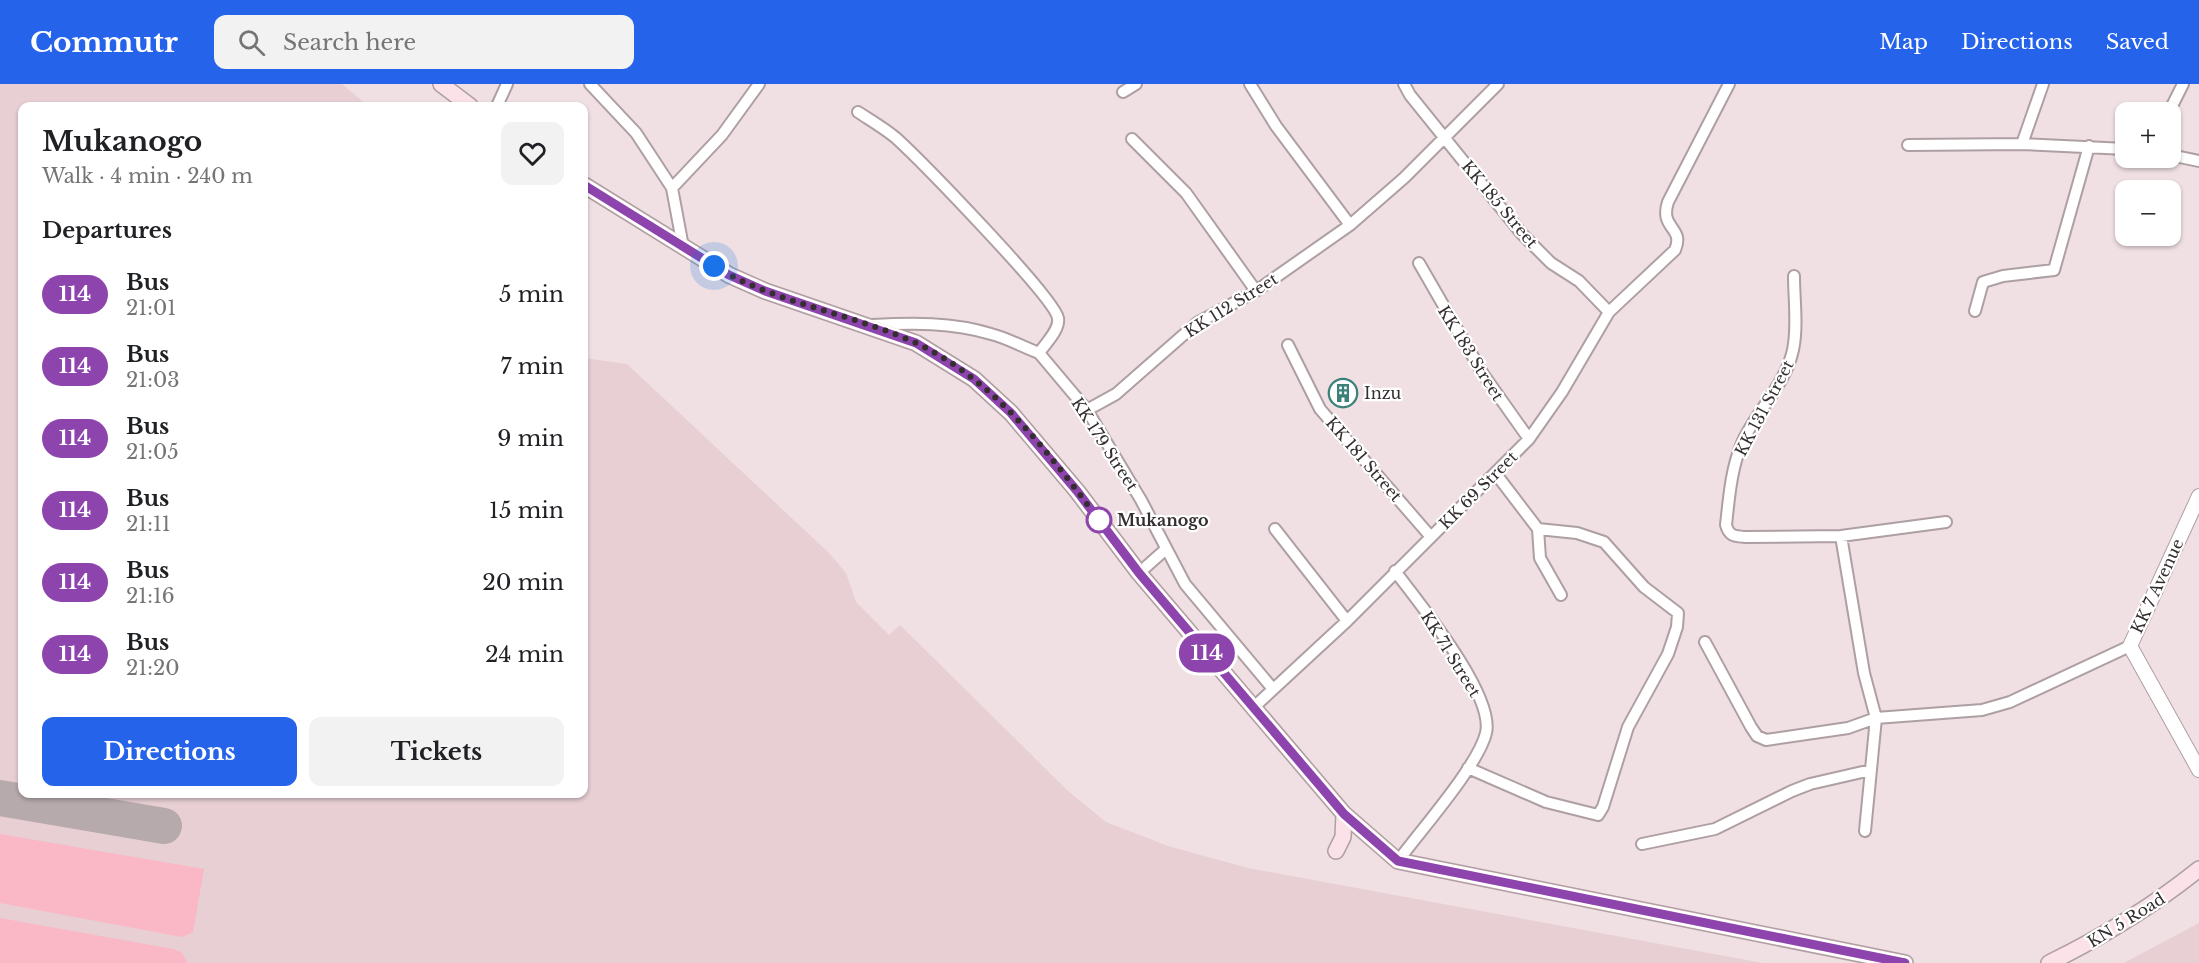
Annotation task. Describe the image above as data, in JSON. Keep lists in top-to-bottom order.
{
  "streets": {
    "main road": ["KN 5 Road"],
    "street": [
      "KK 185 Street",
      "KK 112 Street",
      "KK 183 Street",
      "KK 131 Street",
      "KK 179 Street",
      "KK 181 Street",
      "KK 69 Street",
      "KK 7 Avenue",
      "KK 71 Street"
    ]
  },
  "crossings": [
    ["KK 185 Street", "KK 112 Street"],
    ["KK 185 Street", "KK 69 Street"],
    ["KK 112 Street", "KK 179 Street"],
    ["KK 183 Street", "KK 69 Street"],
    ["KK 179 Street", "KK 69 Street"],
    ["KK 181 Street", "KK 69 Street"],
    ["KK 69 Street", "KK 71 Street"]
  ],
  "places": {
    "building": ["Inzu"],
    "other": ["Mukanogo"]
  },
  "lines": ["bus line 114"],
  "page": {
    "header": "Commutr",
    "search": "Search here",
    "nav": ["Map", "Directions", "Saved"],
    "on_map": "114",
    "map_buttons": ["+", "−"],
    "heading": [
      ["Mukanogo", "Walk · 4 min · 240 m"],
      "Departures"
    ],
    "list": [
      {
        "mark": "114",
        "name": "Bus",
        "note": "21:01",
        "value": "5 min"
      },
      {
        "mark": "114",
        "name": "Bus",
        "note": "21:03",
        "value": "7 min"
      },
      {
        "mark": "114",
        "name": "Bus",
        "note": "21:05",
        "value": "9 min"
      },
      {
        "mark": "114",
        "name": "Bus",
        "note": "21:11",
        "value": "15 min"
      },
      {
        "mark": "114",
        "name": "Bus",
        "note": "21:16",
        "value": "20 min"
      },
      {
        "mark": "114",
        "name": "Bus",
        "note": "21:20",
        "value": "24 min"
      }
    ],
    "buttons": ["Directions", "Tickets"]
  }
}
